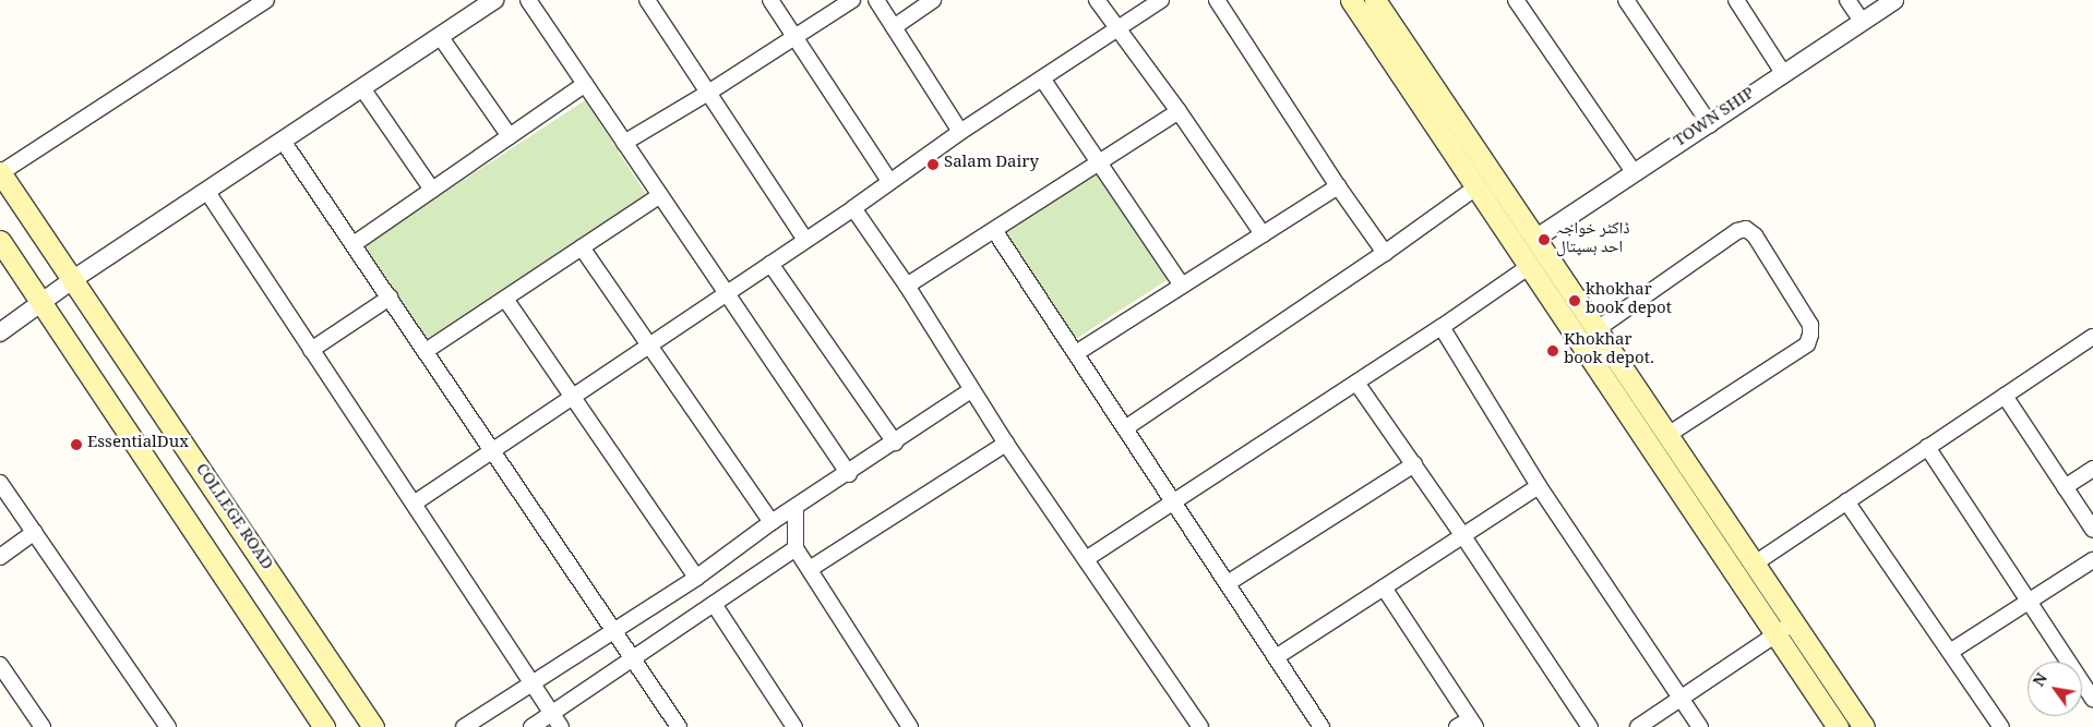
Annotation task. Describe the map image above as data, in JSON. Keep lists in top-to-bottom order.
{
  "streets": {
    "main road": ["COLLEGE ROAD"],
    "street": ["TOWN SHIP"]
  },
  "places": [
    "Salam Dairy",
    "ڈاکٹر خواجہ احد ہسپتال",
    "khokhar book depot",
    "Khokhar book depot.",
    "EssentialDux"
  ],
  "north": "top left"
}
